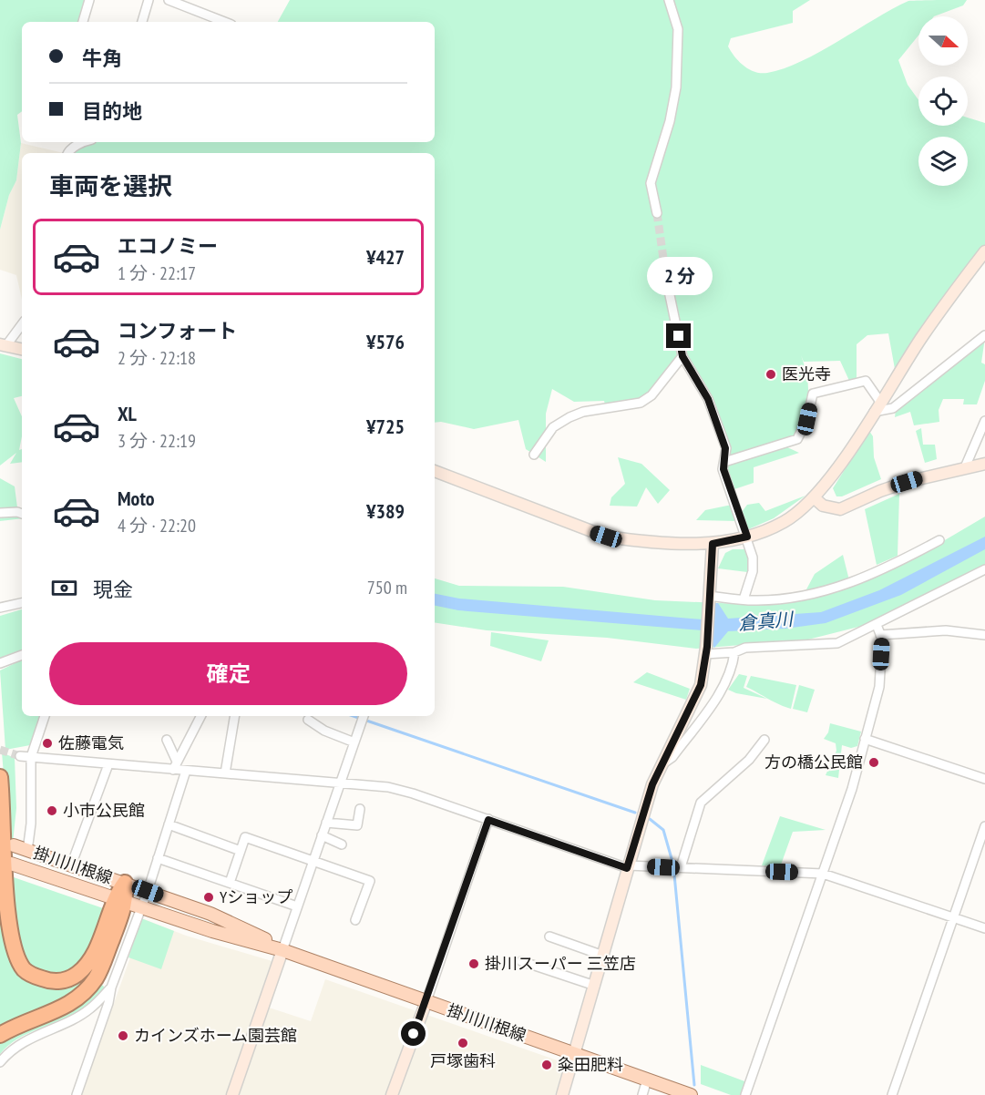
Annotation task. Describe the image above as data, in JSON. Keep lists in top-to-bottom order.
{
  "streets": {
    "main road": ["掛川川根線"]
  },
  "water": ["倉真川"],
  "places": [
    "医光寺",
    "佐藤電気",
    "方の橋公民館",
    "小市公民館",
    "Yショップ",
    "掛川スーパー 三笠店",
    "カインズホーム園芸館",
    "戸塚歯科",
    "粂田肥料"
  ],
  "north": "right",
  "page": {
    "banner": ["牛角", "目的地"],
    "heading": "車両を選択",
    "list": [
      {
        "name": "エコノミー",
        "note": "1 分 · 22:17",
        "value": "¥427"
      },
      {
        "name": "コンフォート",
        "note": "2 分 · 22:18",
        "value": "¥576"
      },
      {
        "name": "XL",
        "note": "3 分 · 22:19",
        "value": "¥725"
      },
      {
        "name": "Moto",
        "note": "4 分 · 22:20",
        "value": "¥389"
      }
    ],
    "bubble": "2 分",
    "pay": ["現金", "750 m"],
    "buttons": "確定"
  }
}
